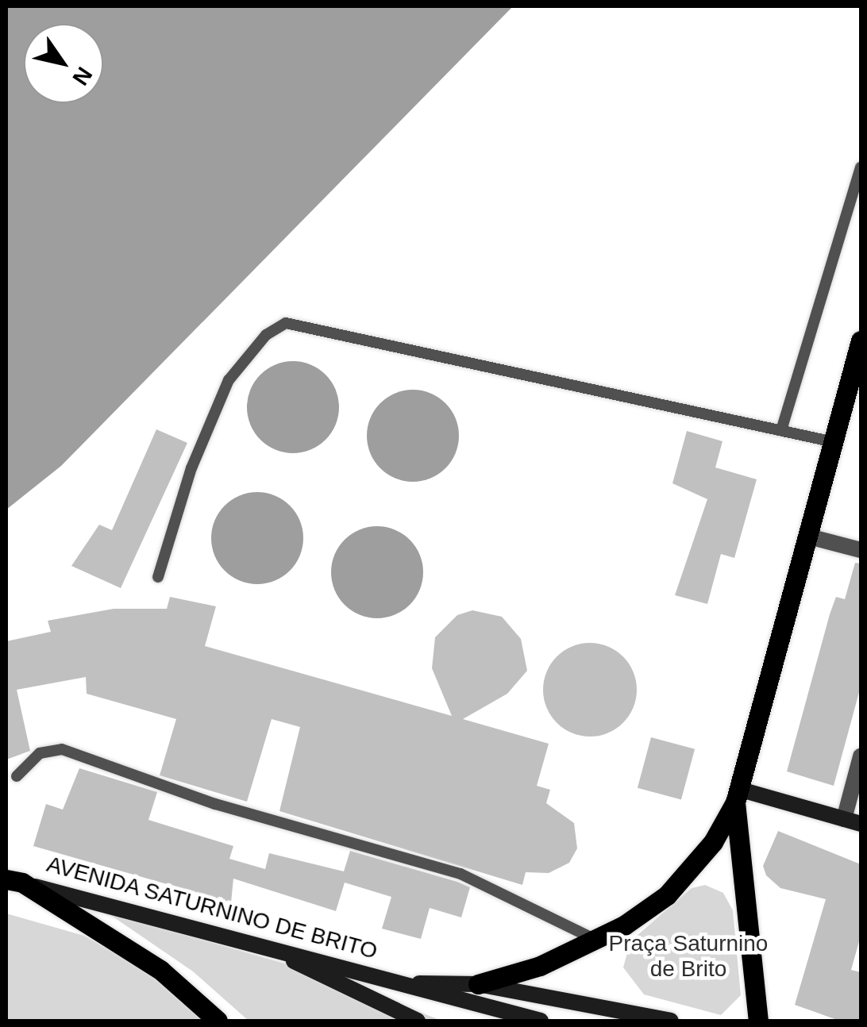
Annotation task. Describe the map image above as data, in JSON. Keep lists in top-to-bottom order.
{
  "streets": {
    "main road": ["AVENIDA SATURNINO DE BRITO"]
  },
  "parks": ["Praça Saturnino de Brito"],
  "north": "bottom right"
}
